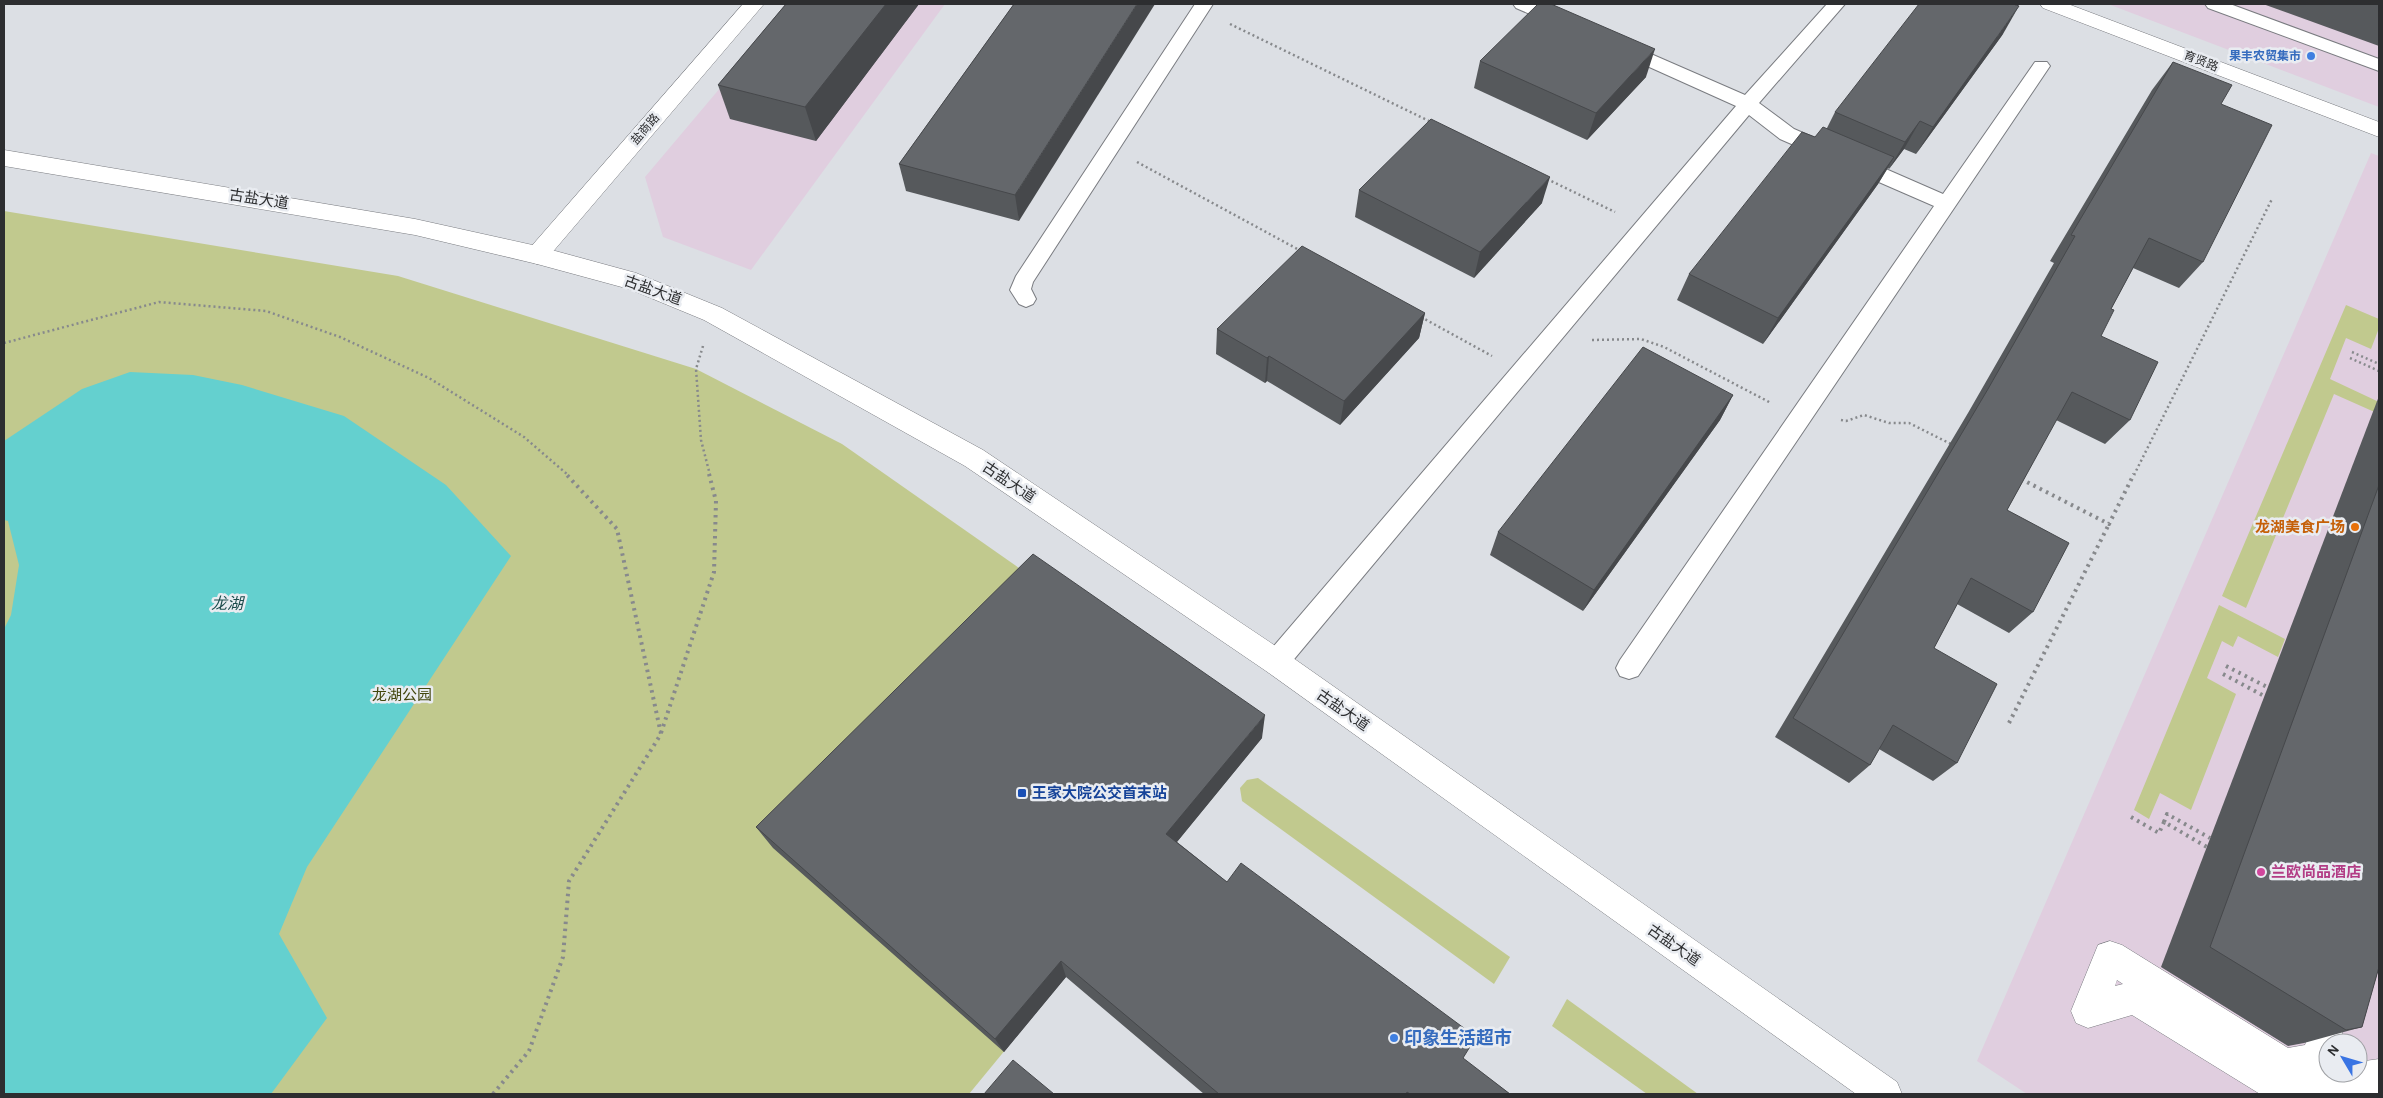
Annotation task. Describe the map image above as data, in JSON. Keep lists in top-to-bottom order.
{
  "streets": {
    "street": ["育贤路", "盐商路", "古盐大道"]
  },
  "crossings": [
    ["盐商路", "古盐大道"]
  ],
  "water": ["龙湖"],
  "parks": ["龙湖公园"],
  "places": {
    "other": [
      "果丰农贸集市",
      "龙湖美食广场",
      "兰欧尚品酒店",
      "印象生活超市"
    ],
    "transit": ["王家大院公交首末站"]
  },
  "north": "top left"
}
